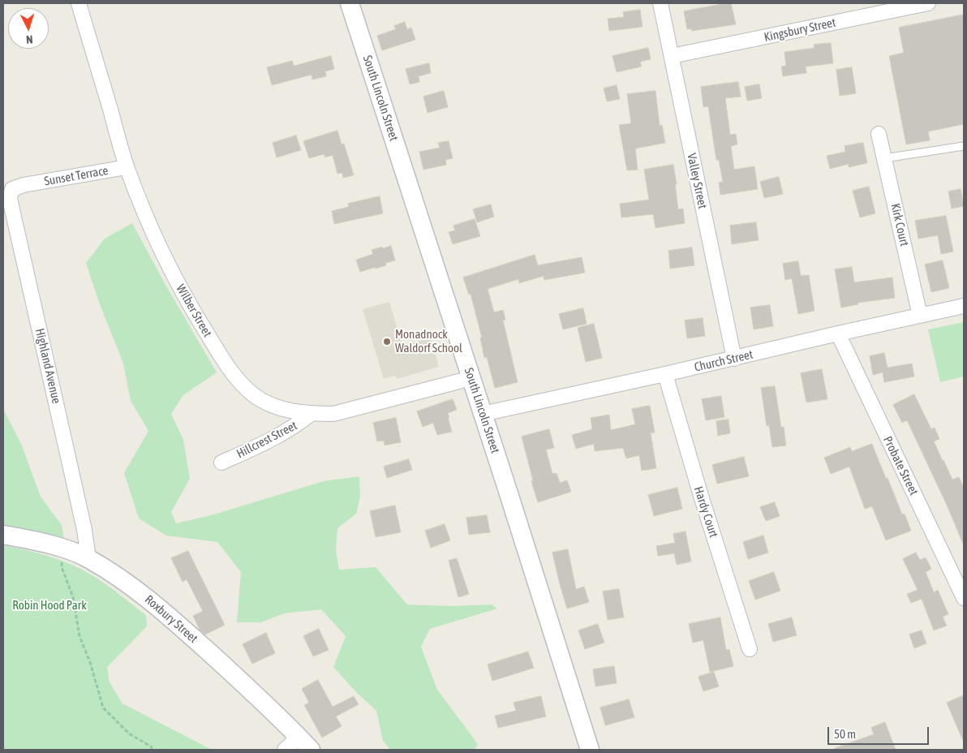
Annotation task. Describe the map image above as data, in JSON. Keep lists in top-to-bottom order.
{
  "streets": {
    "street": [
      "Kingsbury Street",
      "South Lincoln Street",
      "Sunset Terrace",
      "Valley Street",
      "Kirk Court",
      "Wilber Street",
      "Church Street",
      "Highland Avenue",
      "Hillcrest Street",
      "Probate Street",
      "Hardy Court",
      "Roxbury Street"
    ]
  },
  "crossings": [
    ["Kingsbury Street", "Valley Street"],
    ["South Lincoln Street", "Wilber Street"],
    ["South Lincoln Street", "Church Street"],
    ["Sunset Terrace", "Wilber Street"],
    ["Sunset Terrace", "Highland Avenue"],
    ["Valley Street", "Church Street"],
    ["Kirk Court", "Church Street"],
    ["Wilber Street", "Hillcrest Street"],
    ["Church Street", "Probate Street"],
    ["Church Street", "Hardy Court"],
    ["Highland Avenue", "Roxbury Street"]
  ],
  "parks": ["Robin Hood Park"],
  "places": ["Monadnock Waldorf School"],
  "scale_bar": "50 m",
  "north": "bottom"
}
